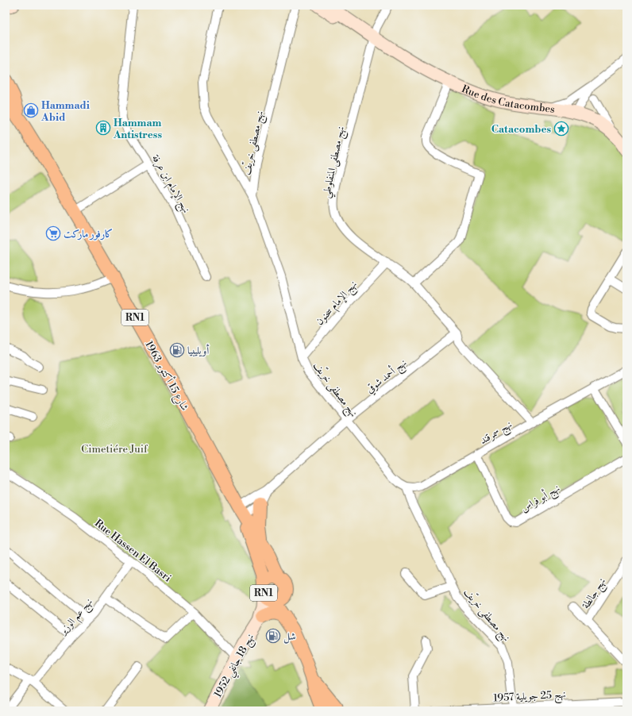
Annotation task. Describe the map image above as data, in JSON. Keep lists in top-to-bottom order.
{
  "streets": {
    "main road": [
      "Rue des Catacombes",
      "RN1",
      "شارع 15 أكتوبر 1963",
      "نهج 18 جانفي 1952"
    ],
    "street": [
      "نهج مصطفى خريّف",
      "نهج مصطفى المنفلوطي",
      "نهج الإمام ابن عرفة",
      "نهج الإمام سحنون",
      "نهج أحمد شوقي",
      "نهج سمرقند",
      "نهج أبو فراس",
      "Rue Hassen El Basri",
      "نهج جالطة",
      "نهج عم الوزير",
      "نهج 25 جويلية 1957"
    ]
  },
  "crossings": [
    ["Rue des Catacombes", "نهج مصطفى المنفلوطي"],
    ["نهج مصطفى خريّف", "نهج الإمام سحنون"],
    ["نهج مصطفى خريّف", "نهج أحمد شوقي"],
    ["نهج مصطفى خريّف", "نهج سمرقند"],
    ["نهج مصطفى خريّف", "نهج 25 جويلية 1957"],
    ["نهج مصطفى المنفلوطي", "نهج الإمام سحنون"],
    ["نهج مصطفى المنفلوطي", "نهج أحمد شوقي"],
    ["RN1", "شارع 15 أكتوبر 1963"],
    ["RN1", "نهج 18 جانفي 1952"],
    ["شارع 15 أكتوبر 1963", "نهج أحمد شوقي"],
    ["شارع 15 أكتوبر 1963", "نهج 18 جانفي 1952"],
    ["نهج سمرقند", "نهج أبو فراس"],
    ["Rue Hassen El Basri", "نهج عم الوزير"],
    ["Rue Hassen El Basri", "نهج 18 جانفي 1952"]
  ],
  "parks": ["Cimetiére Juif"],
  "places": {
    "shop": ["Hammadi Abid"],
    "building": ["Hammam Antistress"],
    "place": ["Catacombes"],
    "supermarket": ["كارفور ماركت"],
    "fuel station": ["أويليبيا", "شل"]
  }
}
